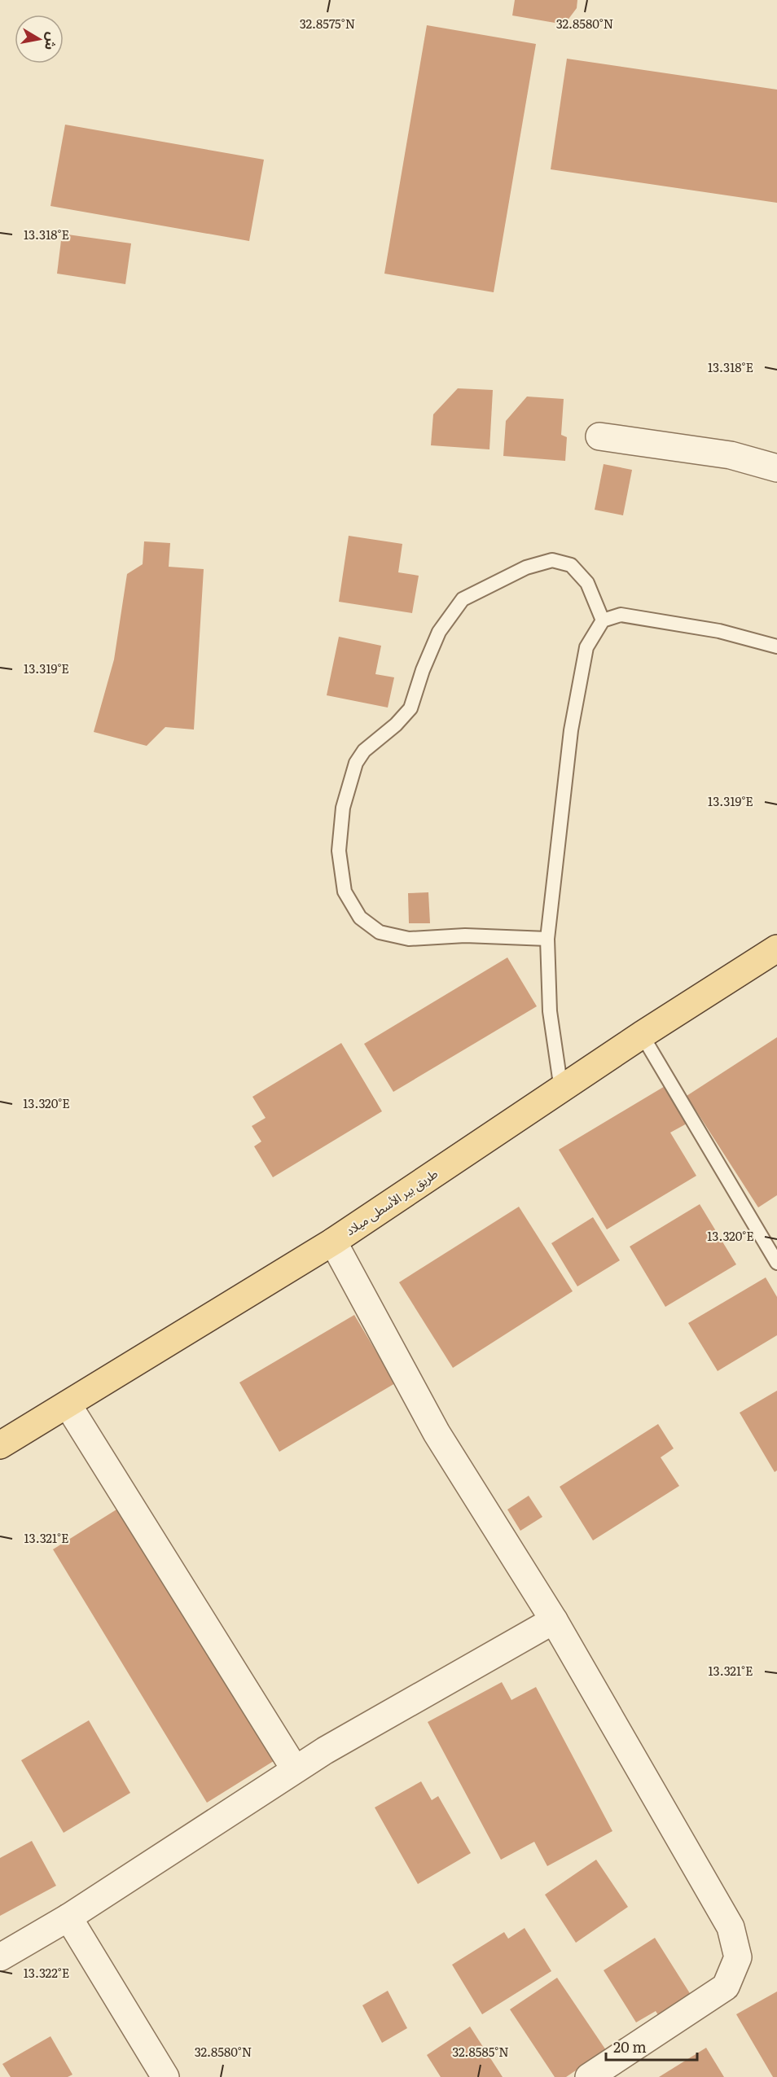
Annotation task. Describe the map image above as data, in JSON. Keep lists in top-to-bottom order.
{
  "streets": {
    "main road": ["طريق بير الأسطى ميلاد"]
  },
  "scale_bar": "20 m",
  "north": "right",
  "coordinates": [
    "32.8580°N",
    "32.8575°N",
    "13.318°E",
    "13.319°E",
    "13.320°E",
    "13.321°E",
    "13.322°E",
    "32.8585°N"
  ]
}
